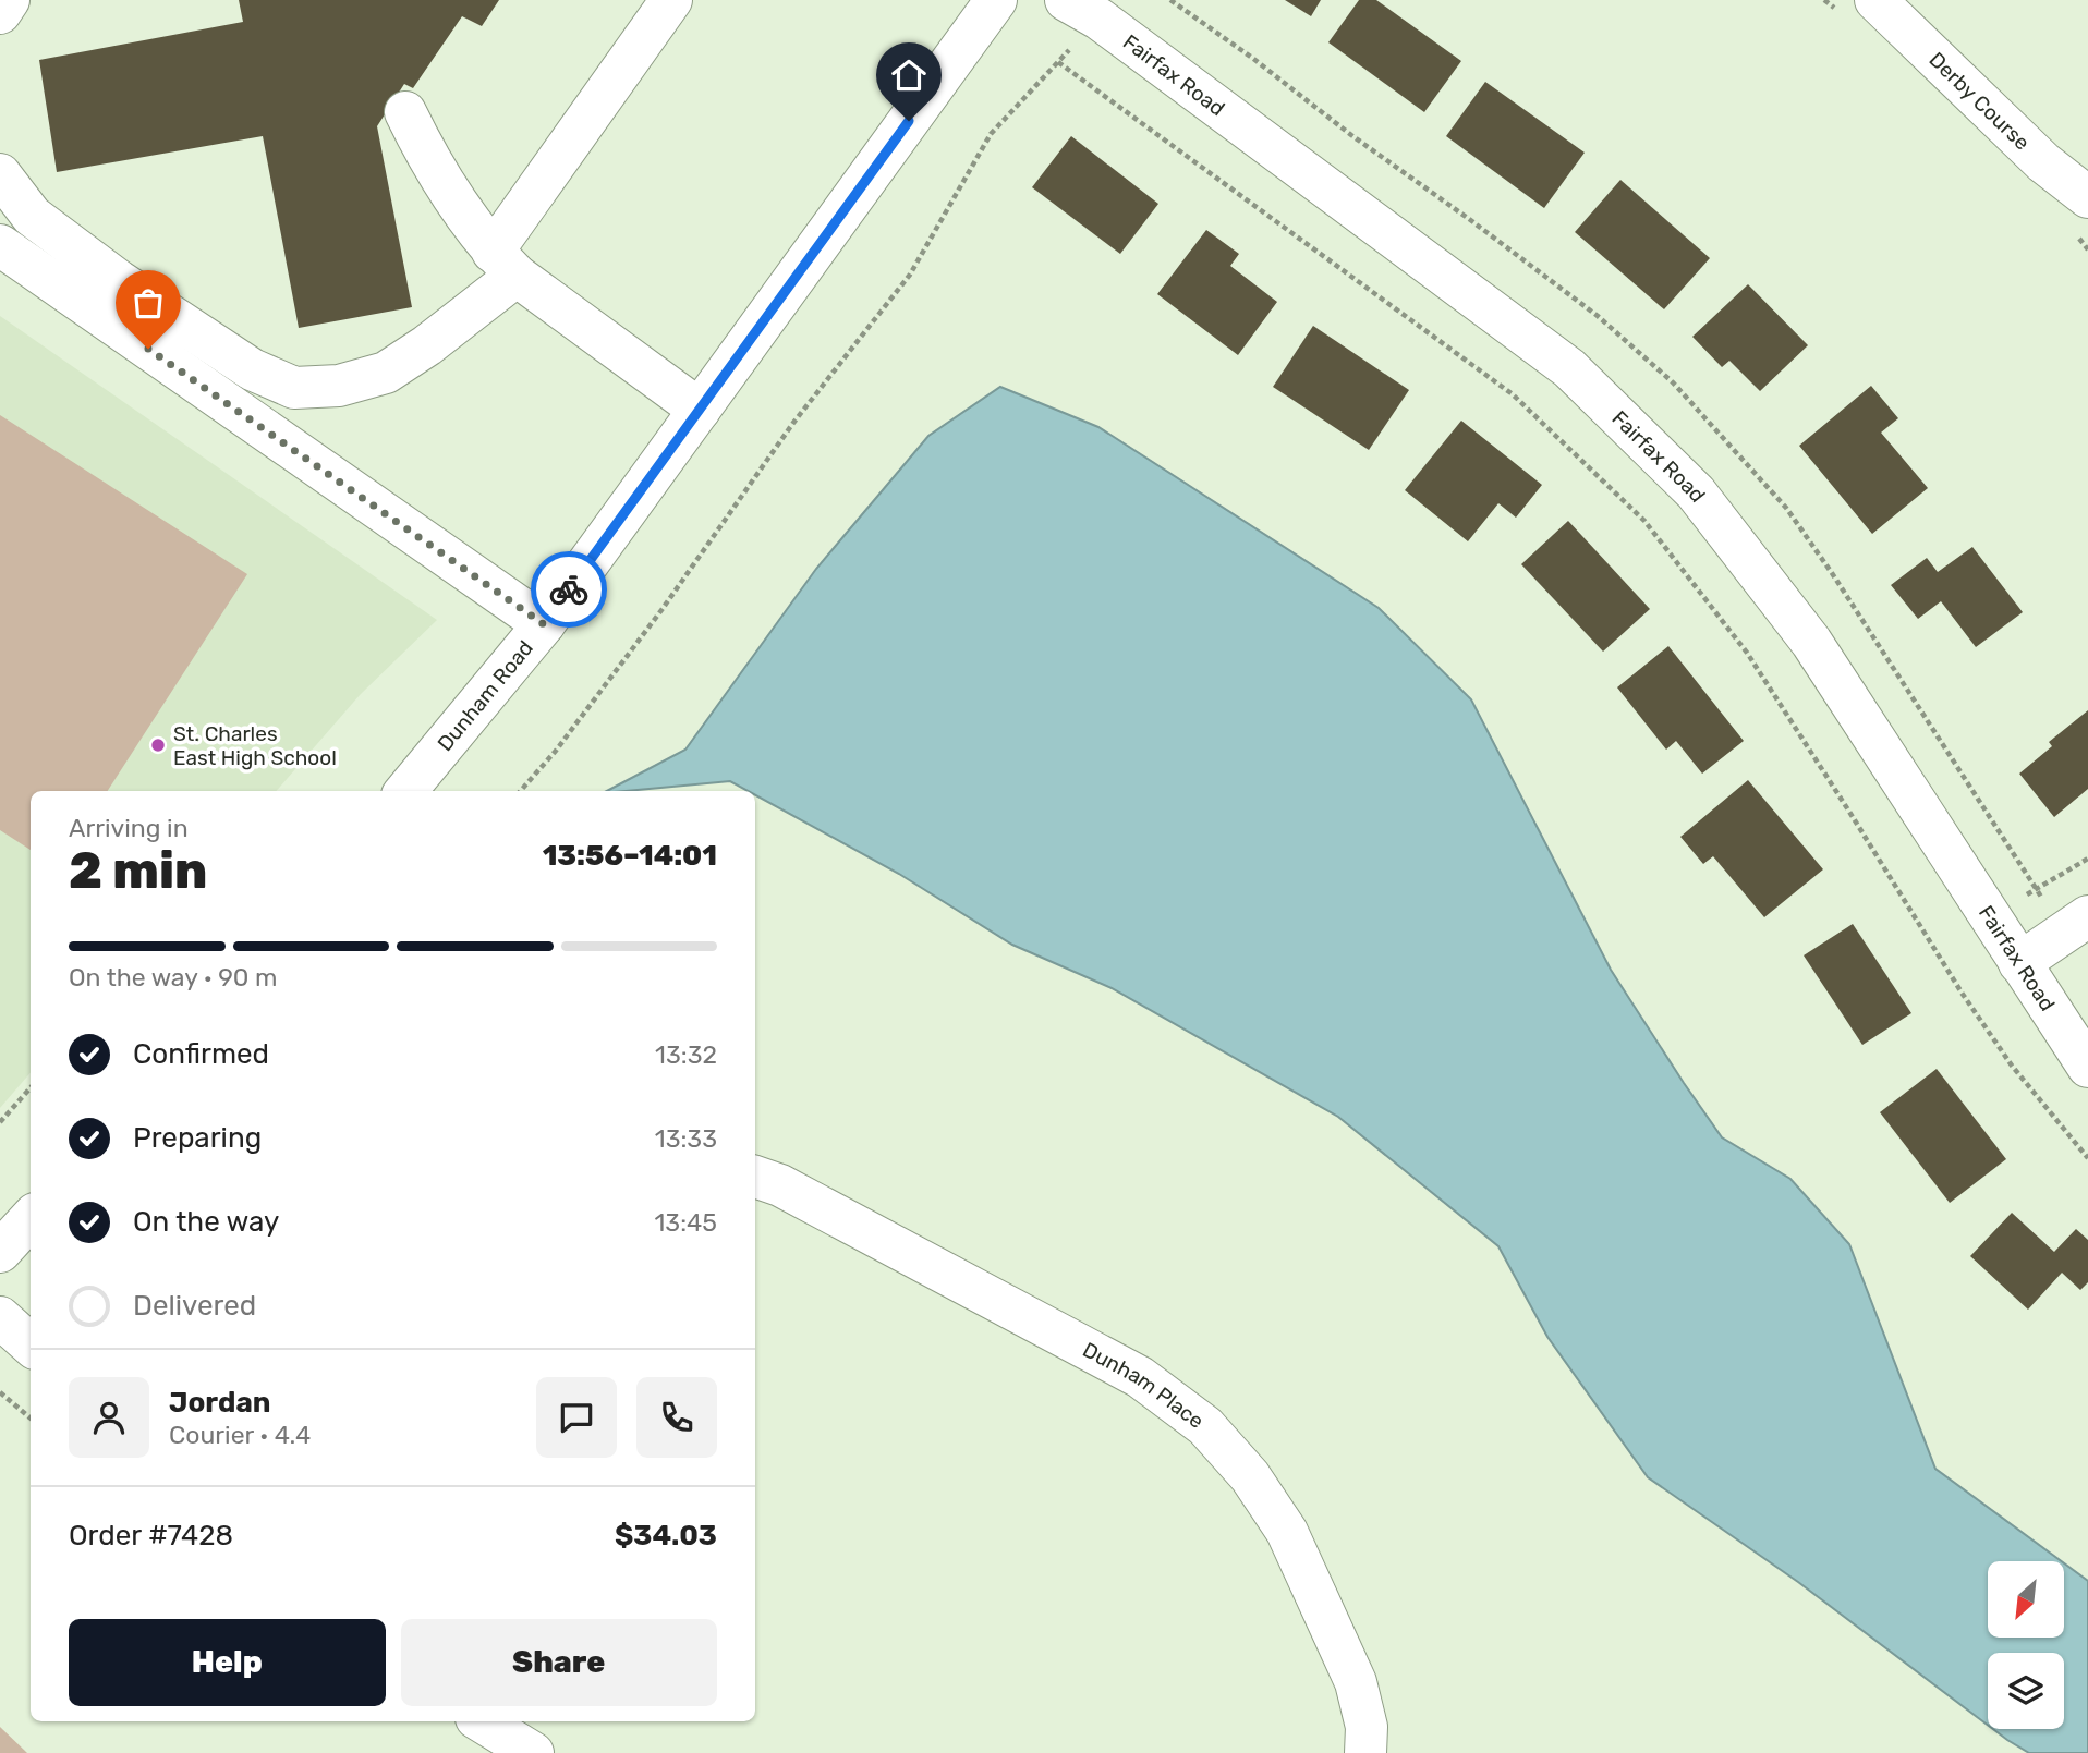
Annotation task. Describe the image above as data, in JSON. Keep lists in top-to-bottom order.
{
  "streets": {
    "street": [
      "Fairfax Road",
      "Derby Course",
      "Dunham Road",
      "Dunham Place"
    ]
  },
  "places": ["St. Charles East High School"],
  "north": "bottom left",
  "page": {
    "heading": ["2 min", "Arriving in", "13:56–14:01"],
    "panel": [
      "Jordan",
      "Courier · 4.4",
      "Order #7428",
      "$34.03"
    ],
    "bar": "On the way · 90 m",
    "list": [
      ["Confirmed", "13:32"],
      ["Preparing", "13:33"],
      ["On the way", "13:45"],
      "Delivered"
    ],
    "buttons": ["Help", "Share"]
  }
}
